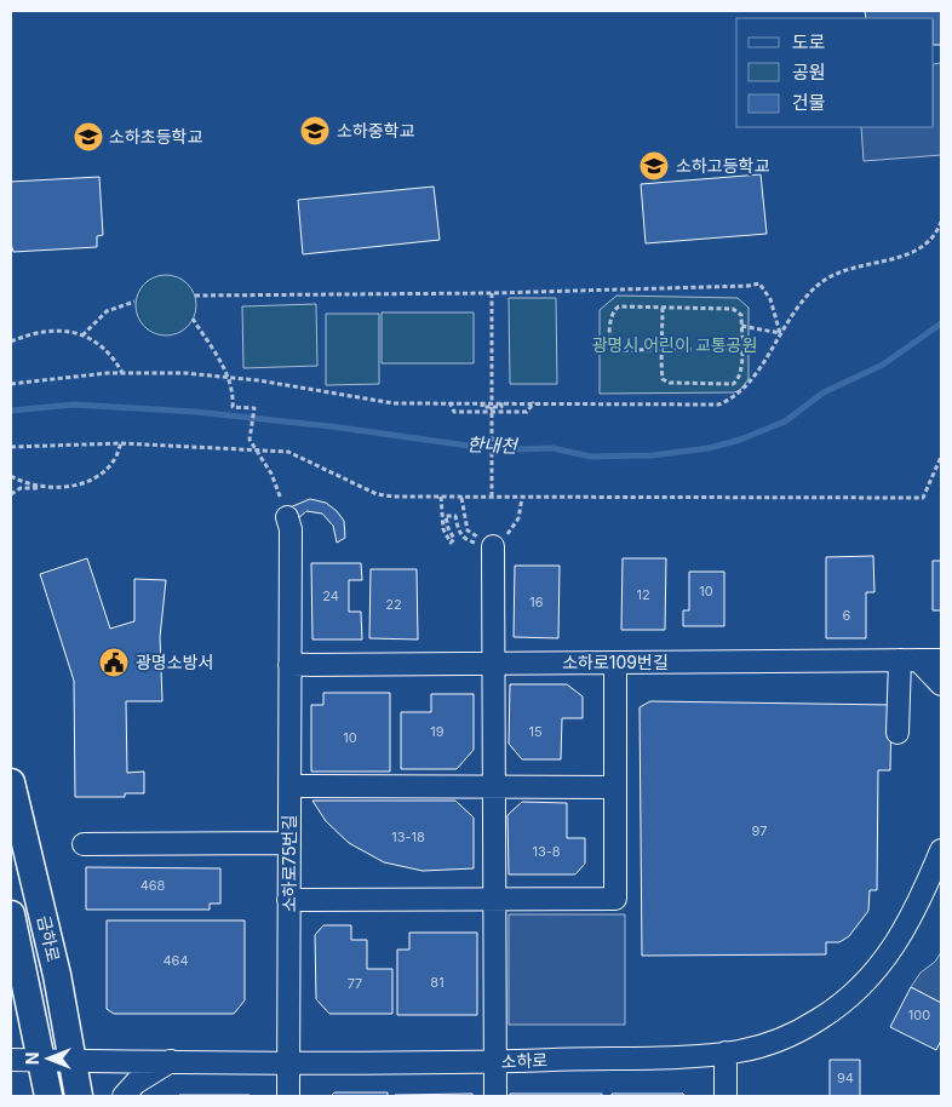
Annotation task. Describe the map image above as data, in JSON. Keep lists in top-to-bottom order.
{
  "streets": {
    "main road": ["금하로"],
    "street": ["소하로109번길", "소하로75번길", "소하로"]
  },
  "crossings": [
    ["소하로109번길", "소하로75번길"],
    ["소하로75번길", "소하로"],
    ["금하로", "소하로"]
  ],
  "water": ["한내천"],
  "parks": ["광명시 어린이 교통공원"],
  "places": {
    "school or university": ["소하중학교", "소하초등학교", "소하고등학교"],
    "public building": ["광명소방서"]
  },
  "house_numbers": [
    "10",
    "12",
    "24",
    "16",
    "22",
    "6",
    "19",
    "15",
    "10",
    "97",
    "13-18",
    "13-8",
    "468",
    "464",
    "81",
    "77",
    "100",
    "94"
  ],
  "legend": ["도로", "공원", "건물"],
  "north": "left"
}
